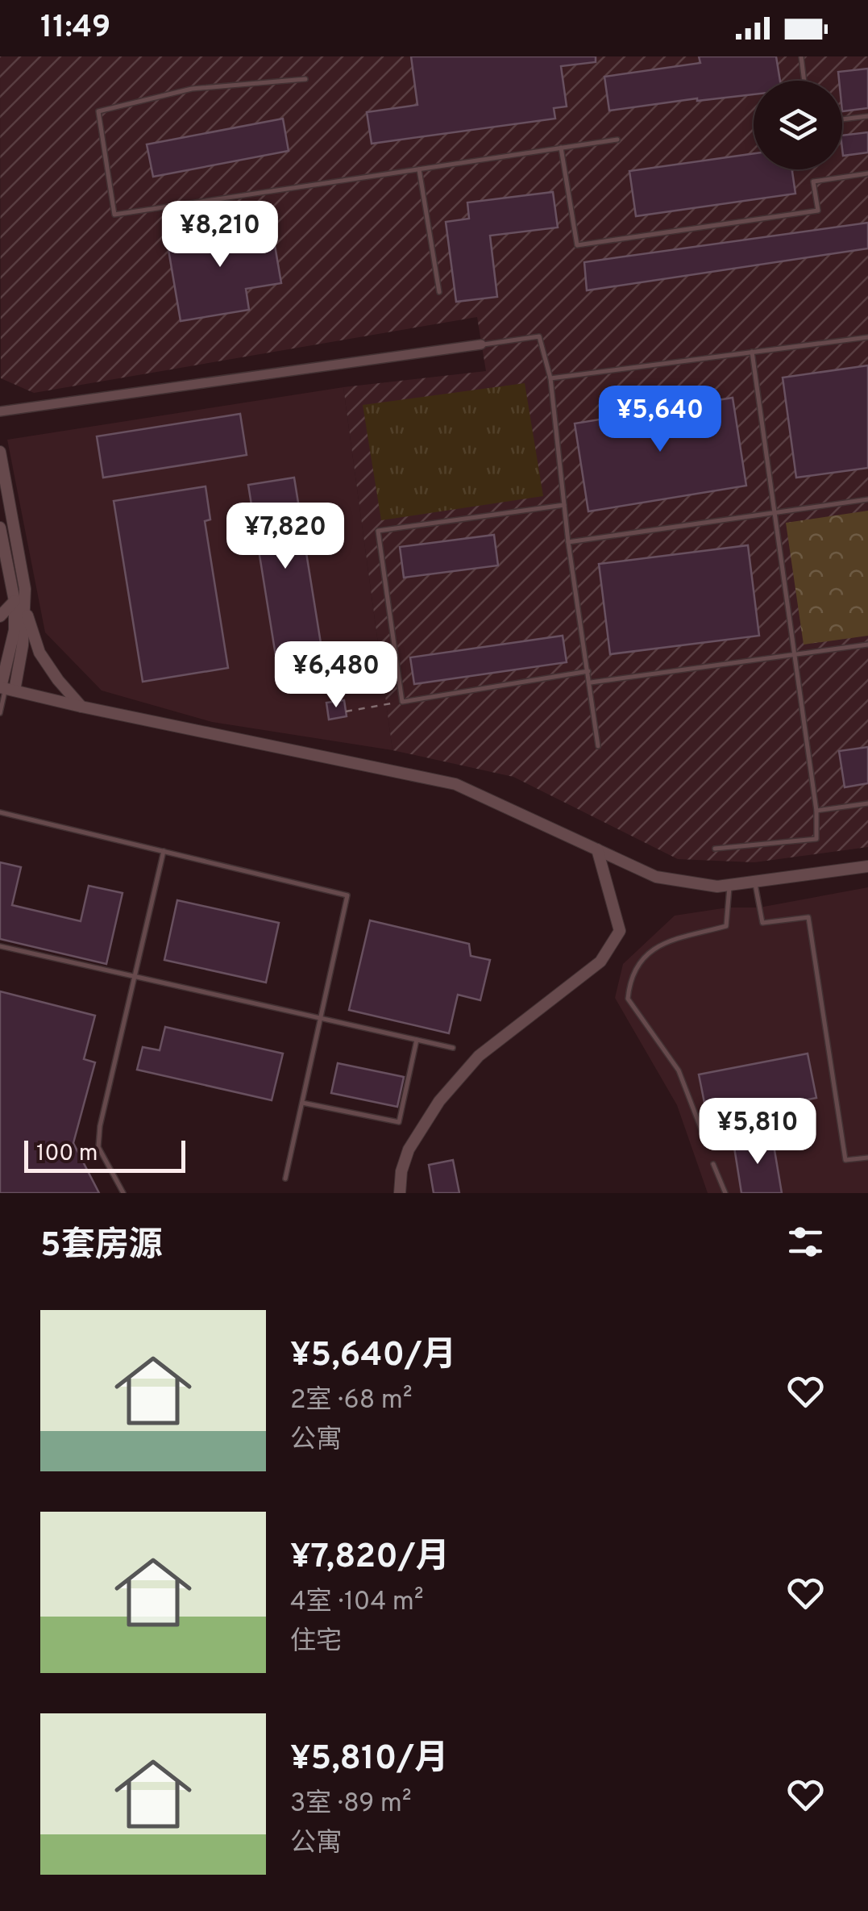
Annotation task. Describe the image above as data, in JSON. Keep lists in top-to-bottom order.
{
  "scale_bar": "100 m",
  "page": {
    "status": "11:49",
    "price": [
      "¥8,210",
      "¥5,640",
      "¥7,820",
      "¥6,480",
      "¥5,810"
    ],
    "scale": "100 m",
    "heading": "5套房源",
    "list": [
      {
        "name": "¥5,640/月",
        "note": "2室 · 68 m² · 公寓"
      },
      {
        "name": "¥7,820/月",
        "note": "4室 · 104 m² · 住宅"
      },
      {
        "name": "¥5,810/月",
        "note": "3室 · 89 m² · 公寓"
      }
    ]
  }
}
